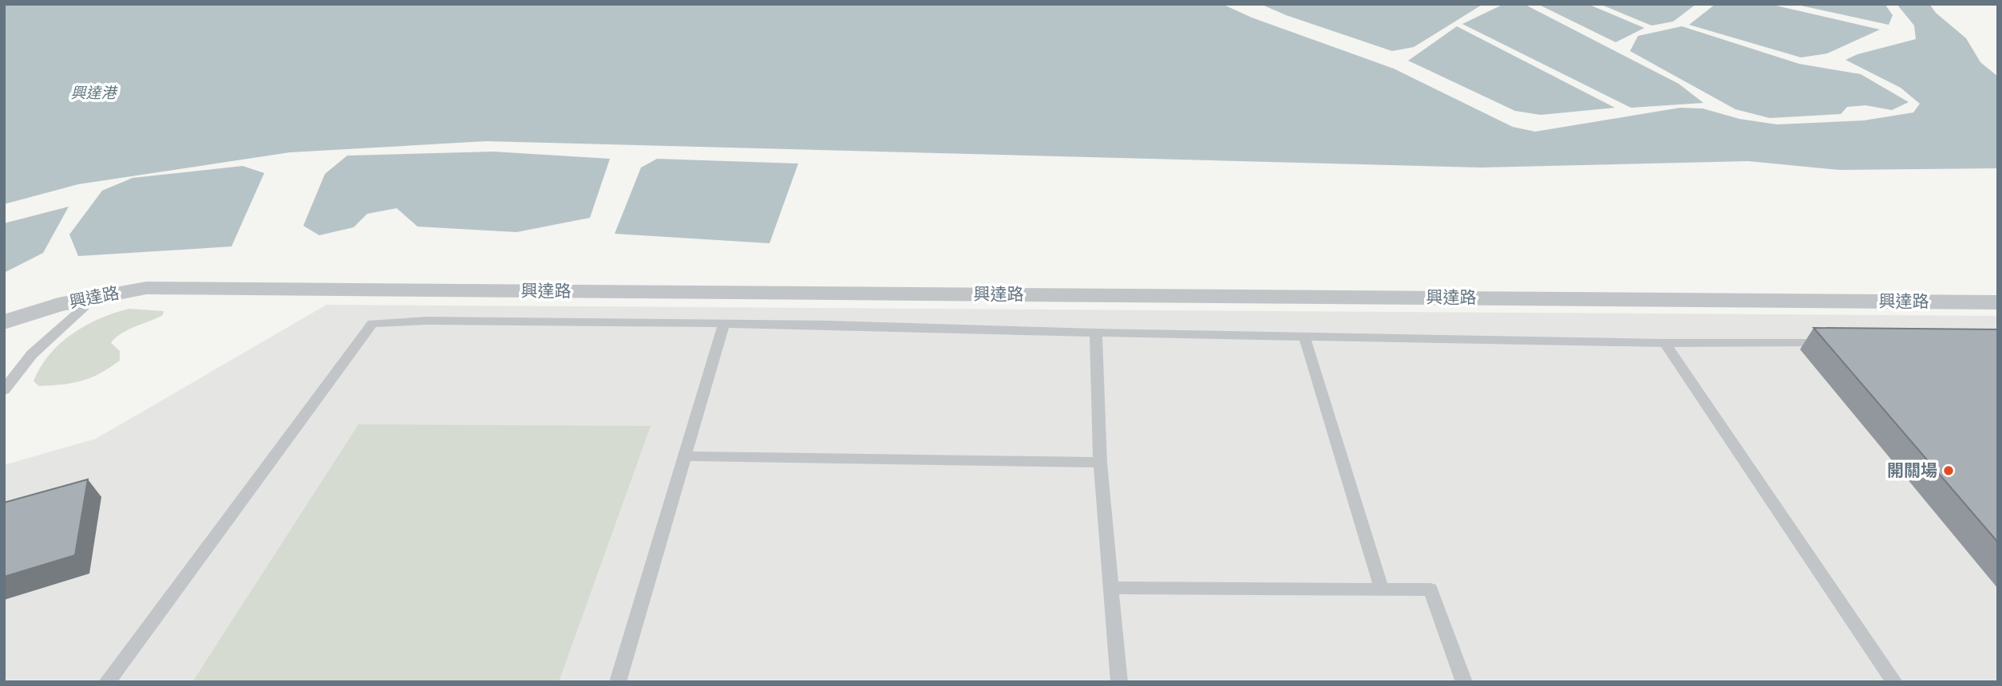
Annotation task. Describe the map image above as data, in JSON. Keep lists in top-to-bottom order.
{
  "streets": {
    "street": ["興達路"]
  },
  "water": ["興達港"],
  "places": ["開關場"]
}
